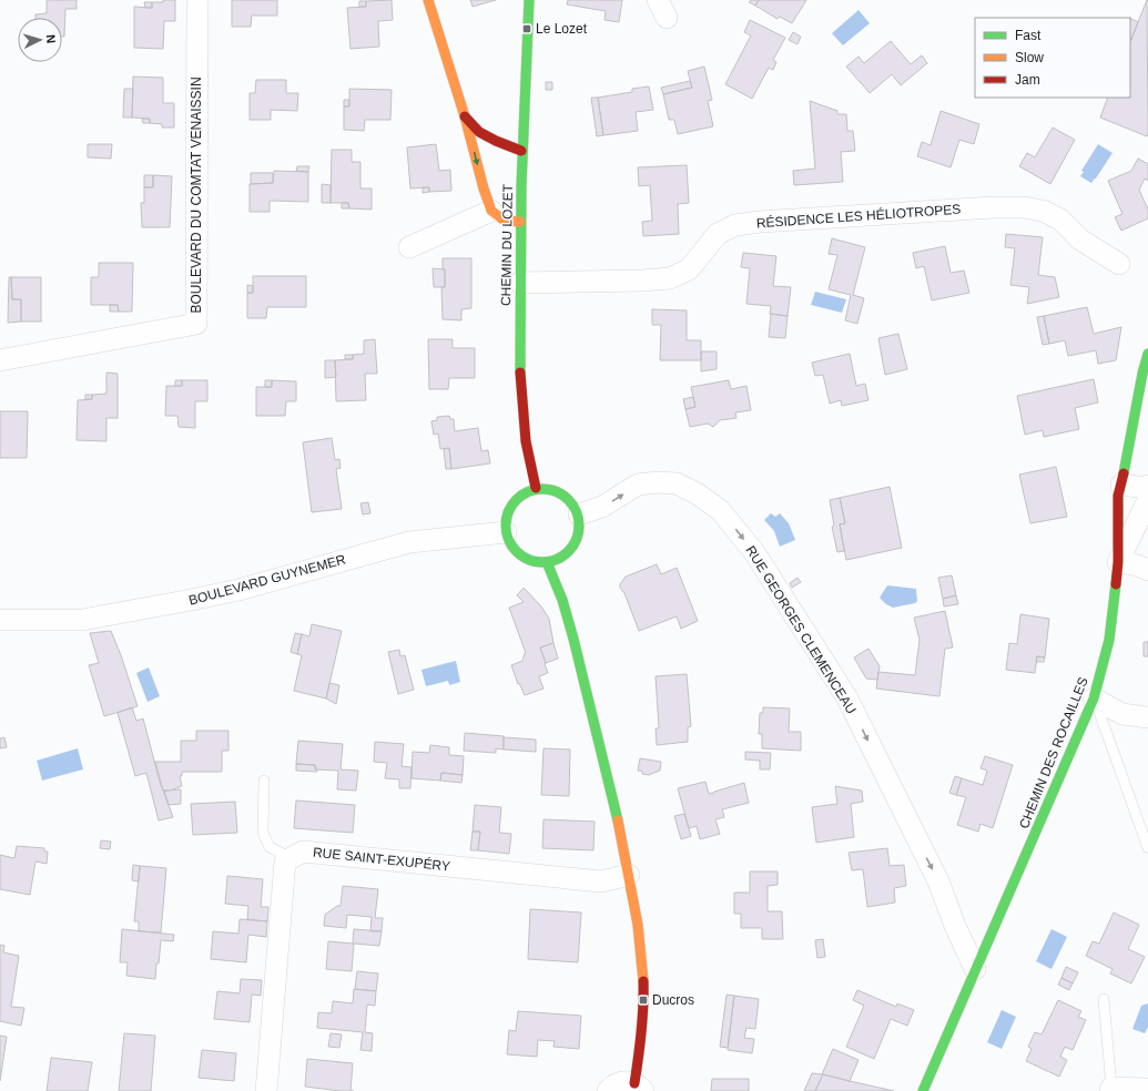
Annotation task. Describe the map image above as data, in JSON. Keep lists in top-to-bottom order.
{
  "streets": {
    "street": [
      "BOULEVARD DU COMTAT VENAISSIN",
      "RÉSIDENCE LES HÉLIOTROPES",
      "CHEMIN DU LOZET",
      "BOULEVARD GUYNEMER",
      "RUE GEORGES CLEMENCEAU",
      "CHEMIN DES ROCAILLES",
      "RUE SAINT-EXUPÉRY"
    ]
  },
  "crossings": [
    ["RÉSIDENCE LES HÉLIOTROPES", "CHEMIN DU LOZET"],
    ["CHEMIN DU LOZET", "BOULEVARD GUYNEMER"],
    ["CHEMIN DU LOZET", "RUE GEORGES CLEMENCEAU"],
    ["BOULEVARD GUYNEMER", "RUE GEORGES CLEMENCEAU"],
    ["RUE GEORGES CLEMENCEAU", "CHEMIN DES ROCAILLES"]
  ],
  "one_way": ["RUE GEORGES CLEMENCEAU"],
  "places": {
    "transit": ["Le Lozet", "Ducros"]
  },
  "legend": ["Fast", "Slow", "Jam"],
  "north": "right"
}
